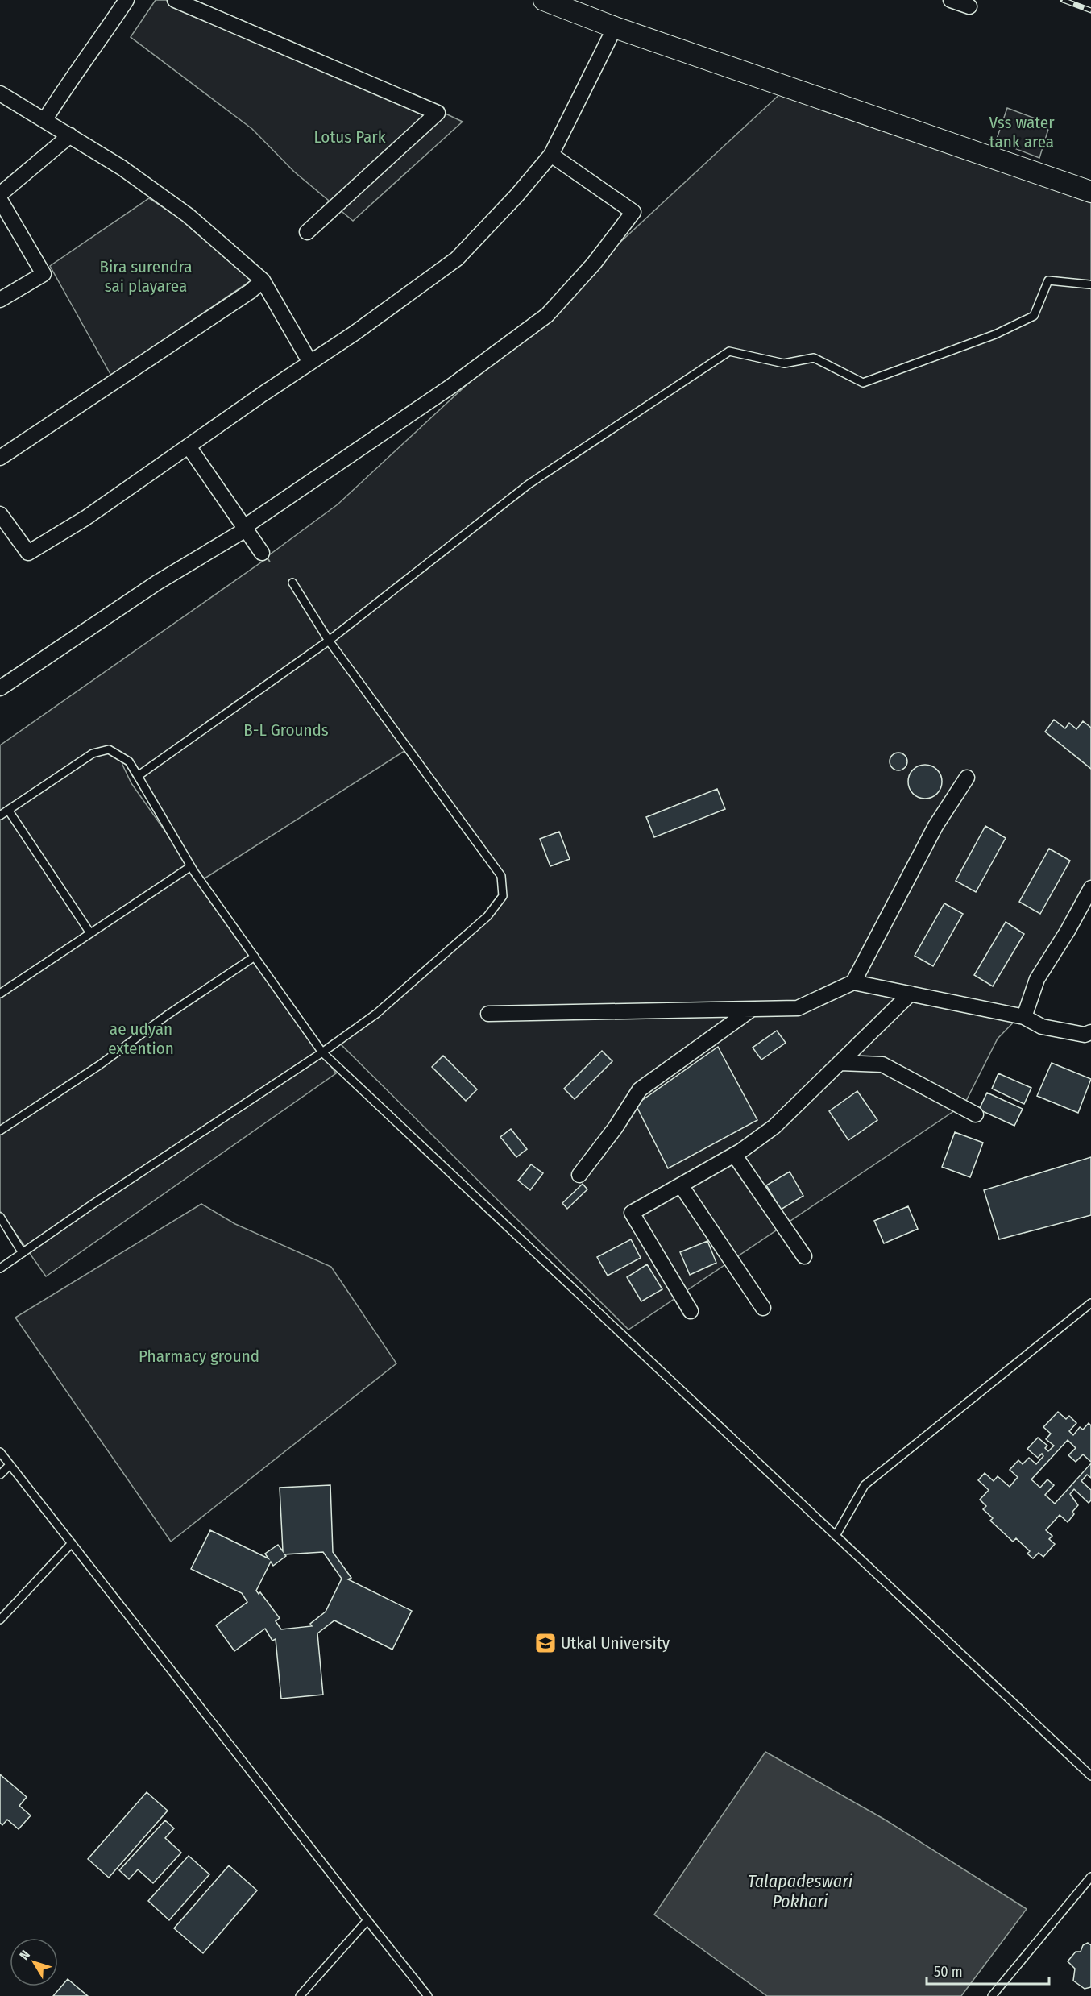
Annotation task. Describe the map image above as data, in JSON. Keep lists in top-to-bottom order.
{
  "water": ["Talapadeswari Pokhari"],
  "parks": [
    "Vss water tank area",
    "Lotus Park",
    "Bira surendra sai playarea",
    "B-L Grounds",
    "ae udyan extention",
    "Pharmacy ground"
  ],
  "places": {
    "school or university": ["Utkal University"]
  },
  "scale_bar": "50 m",
  "north": "top left"
}
